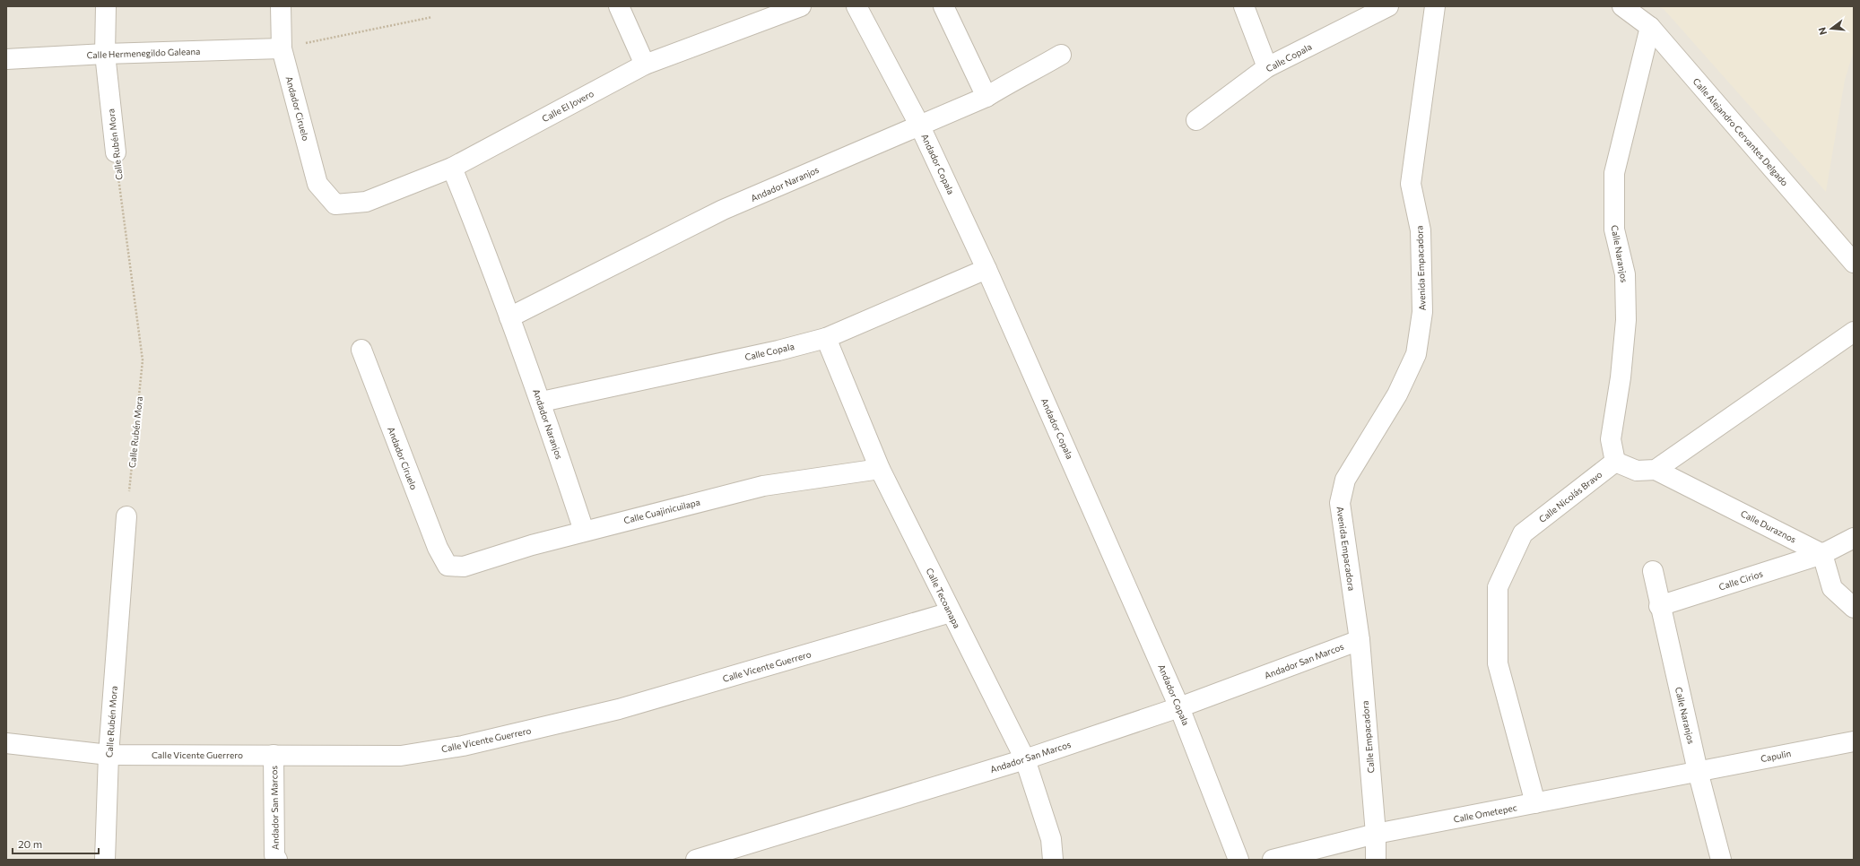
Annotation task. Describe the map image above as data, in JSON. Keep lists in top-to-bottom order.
{
  "streets": {
    "street": [
      "Calle Hermenegildo Galeana",
      "Calle Copala",
      "Calle El Jovero",
      "Andador Ciruelo",
      "Calle Alejandro Cervantes Delgado",
      "Calle Rubén Mora",
      "Andador Copala",
      "Andador Naranjos",
      "Calle Naranjos",
      "Avenida Empacadora",
      "Calle Nicolás Bravo",
      "Calle Cuajinicuilapa",
      "Calle Duraznos",
      "Calle Cirios",
      "Calle Tecoanapa",
      "Andador San Marcos",
      "Calle Vicente Guerrero",
      "Calle Empacadora",
      "Capulin",
      "Calle Ometepec"
    ]
  },
  "crossings": [
    ["Calle Hermenegildo Galeana", "Andador Ciruelo"],
    ["Calle Hermenegildo Galeana", "Calle Rubén Mora"],
    ["Calle Copala", "Andador Copala"],
    ["Calle Copala", "Andador Naranjos"],
    ["Calle Copala", "Calle Tecoanapa"],
    ["Calle El Jovero", "Andador Ciruelo"],
    ["Calle El Jovero", "Andador Naranjos"],
    ["Andador Ciruelo", "Calle Cuajinicuilapa"],
    ["Calle Alejandro Cervantes Delgado", "Calle Naranjos"],
    ["Calle Rubén Mora", "Calle Vicente Guerrero"],
    ["Andador Copala", "Andador Naranjos"],
    ["Andador Copala", "Andador San Marcos"],
    ["Andador Naranjos", "Calle Cuajinicuilapa"],
    ["Calle Naranjos", "Calle Nicolás Bravo"],
    ["Calle Naranjos", "Calle Cirios"],
    ["Calle Naranjos", "Capulin"],
    ["Calle Naranjos", "Calle Ometepec"],
    ["Avenida Empacadora", "Andador San Marcos"],
    ["Avenida Empacadora", "Calle Empacadora"],
    ["Calle Nicolás Bravo", "Calle Ometepec"],
    ["Calle Cuajinicuilapa", "Calle Tecoanapa"],
    ["Calle Duraznos", "Calle Cirios"],
    ["Calle Tecoanapa", "Andador San Marcos"],
    ["Calle Tecoanapa", "Calle Vicente Guerrero"],
    ["Andador San Marcos", "Calle Vicente Guerrero"],
    ["Andador San Marcos", "Calle Empacadora"],
    ["Calle Empacadora", "Calle Ometepec"],
    ["Capulin", "Calle Ometepec"]
  ],
  "scale_bar": "20 m",
  "north": "left"
}
